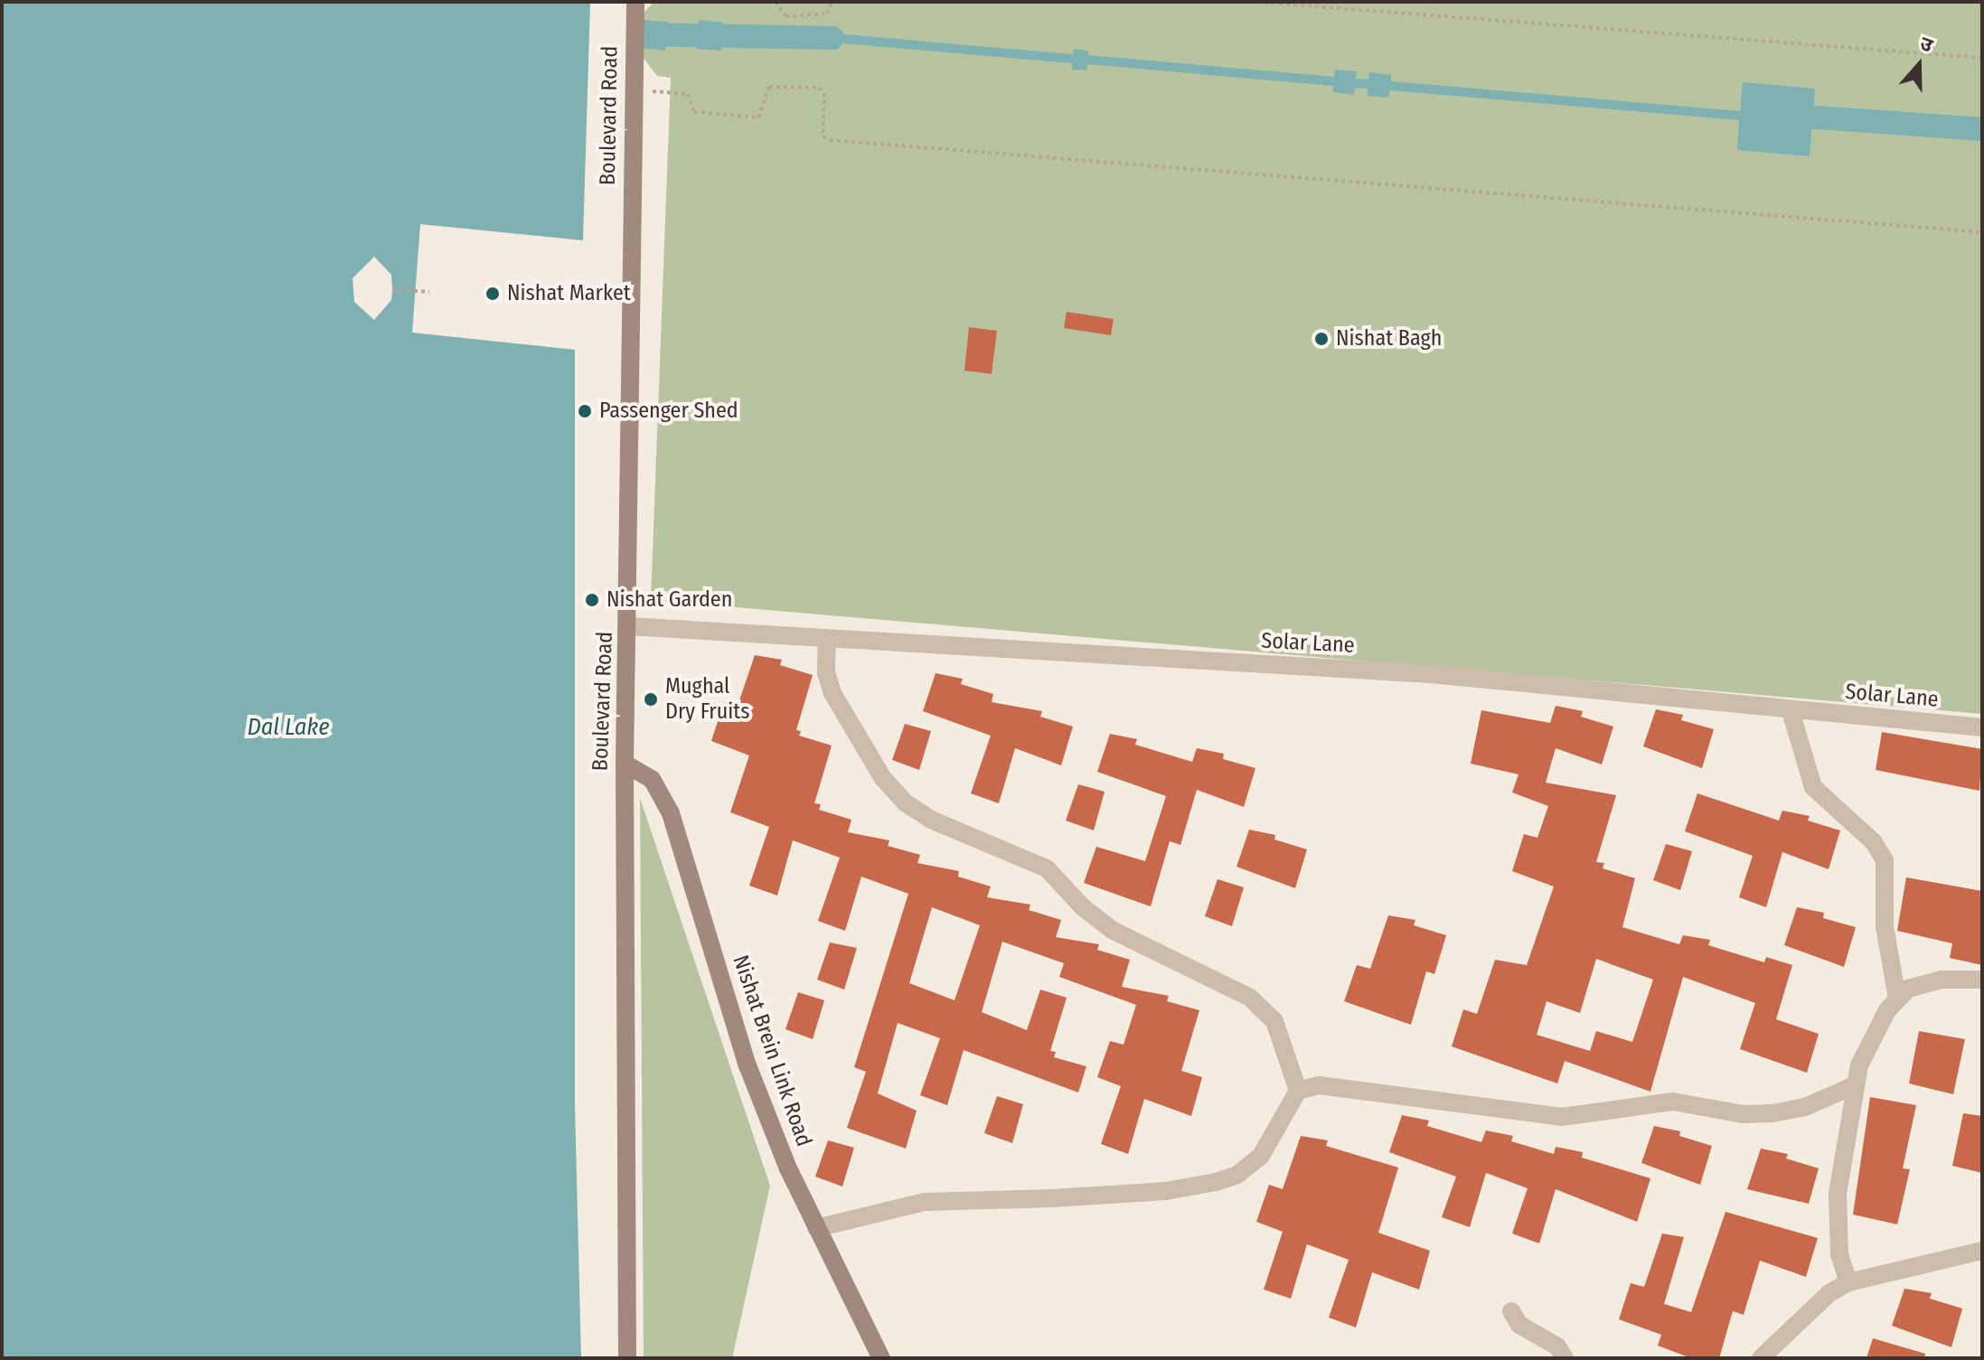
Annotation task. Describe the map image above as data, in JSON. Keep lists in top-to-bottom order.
{
  "streets": {
    "main road": ["Boulevard Road", "Nishat Brein Link Road"],
    "street": ["Solar Lane"]
  },
  "crossings": [
    ["Boulevard Road", "Solar Lane"],
    ["Boulevard Road", "Nishat Brein Link Road"]
  ],
  "water": ["Dal Lake"],
  "places": [
    "Nishat Market",
    "Nishat Bagh",
    "Passenger Shed",
    "Nishat Garden",
    "Mughal Dry Fruits"
  ],
  "north": "top"
}
